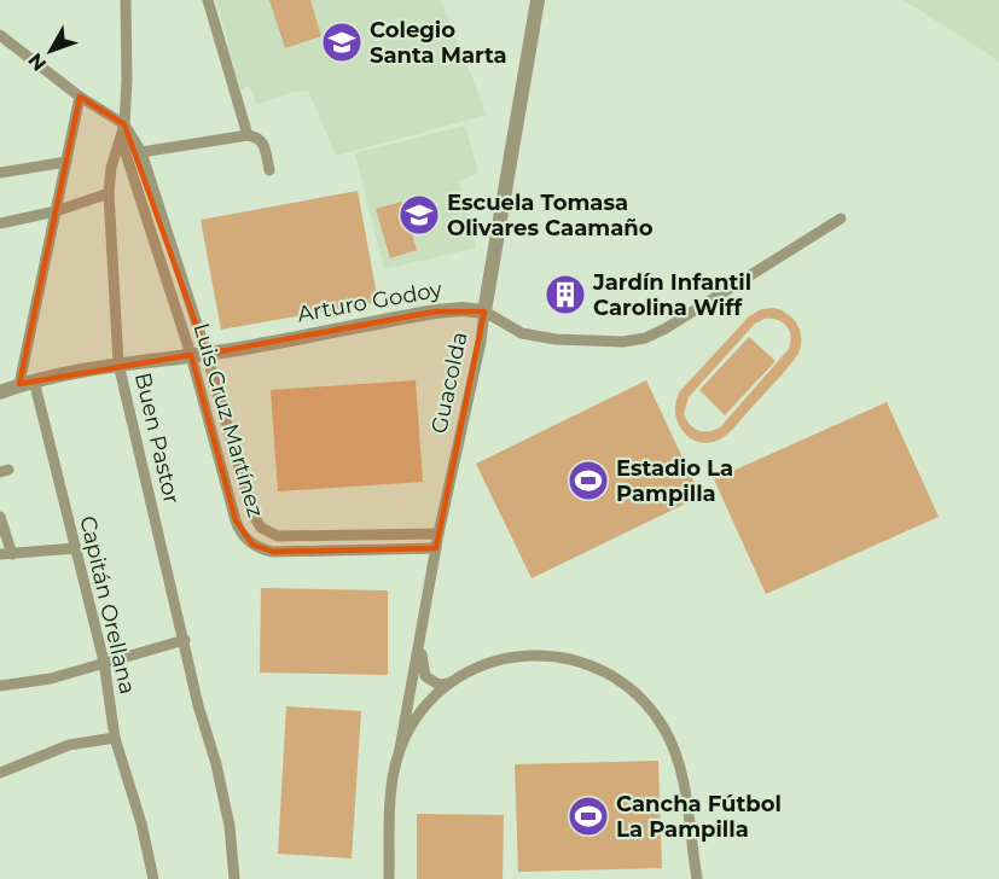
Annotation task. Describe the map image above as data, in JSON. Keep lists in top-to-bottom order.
{
  "streets": {
    "street": [
      "Arturo Godoy",
      "Guacolda",
      "Luis Cruz Martínez",
      "Buen Pastor",
      "Capitán Orellana"
    ]
  },
  "crossings": [
    ["Arturo Godoy", "Guacolda"],
    ["Arturo Godoy", "Luis Cruz Martínez"],
    ["Arturo Godoy", "Buen Pastor"],
    ["Arturo Godoy", "Capitán Orellana"],
    ["Guacolda", "Luis Cruz Martínez"],
    ["Luis Cruz Martínez", "Buen Pastor"],
    ["Luis Cruz Martínez", "Capitán Orellana"]
  ],
  "places": {
    "school or university": ["Colegio Santa Marta", "Escuela Tomasa Olivares Caamaño"],
    "building": ["Jardín Infantil Carolina Wiff"],
    "sports": ["Estadio La Pampilla", "Cancha Fútbol La Pampilla"]
  },
  "north": "bottom left"
}
